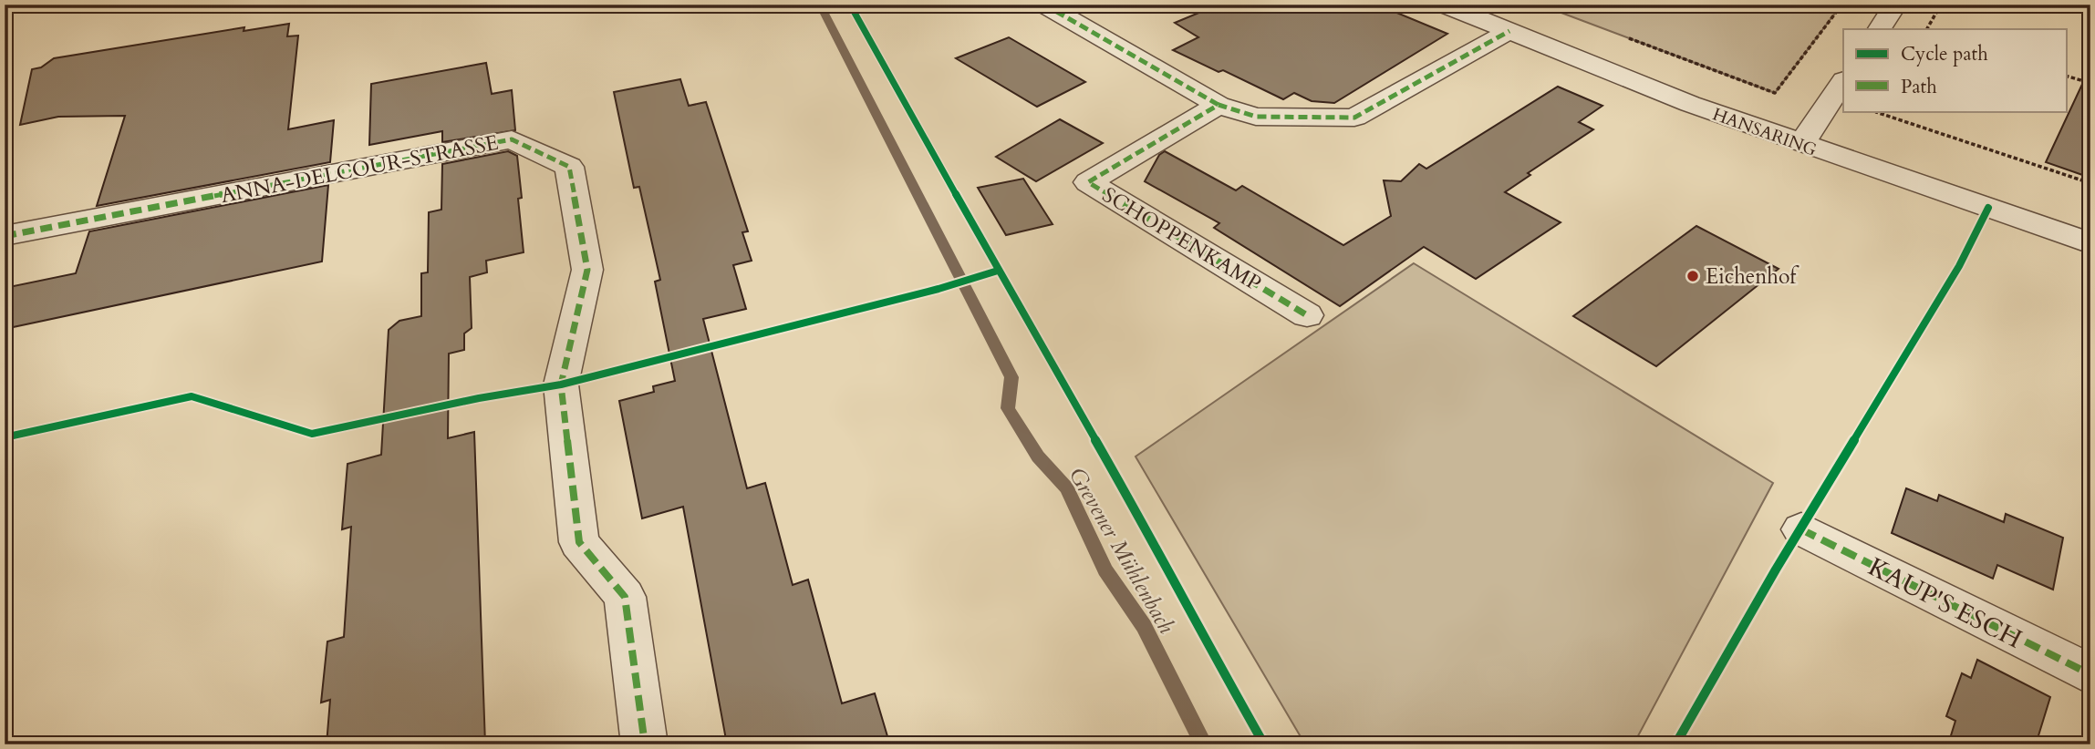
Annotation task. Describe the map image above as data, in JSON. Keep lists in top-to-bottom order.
{
  "streets": {
    "street": [
      "HANSARING",
      "ANNA-DELCOUR-STRASSE",
      "SCHOPPENKAMP",
      "KAUP'S ESCH"
    ]
  },
  "water": ["Grevener Mühlenbach"],
  "places": ["Eichenhof"],
  "legend": ["Cycle path", "Path"]
}
